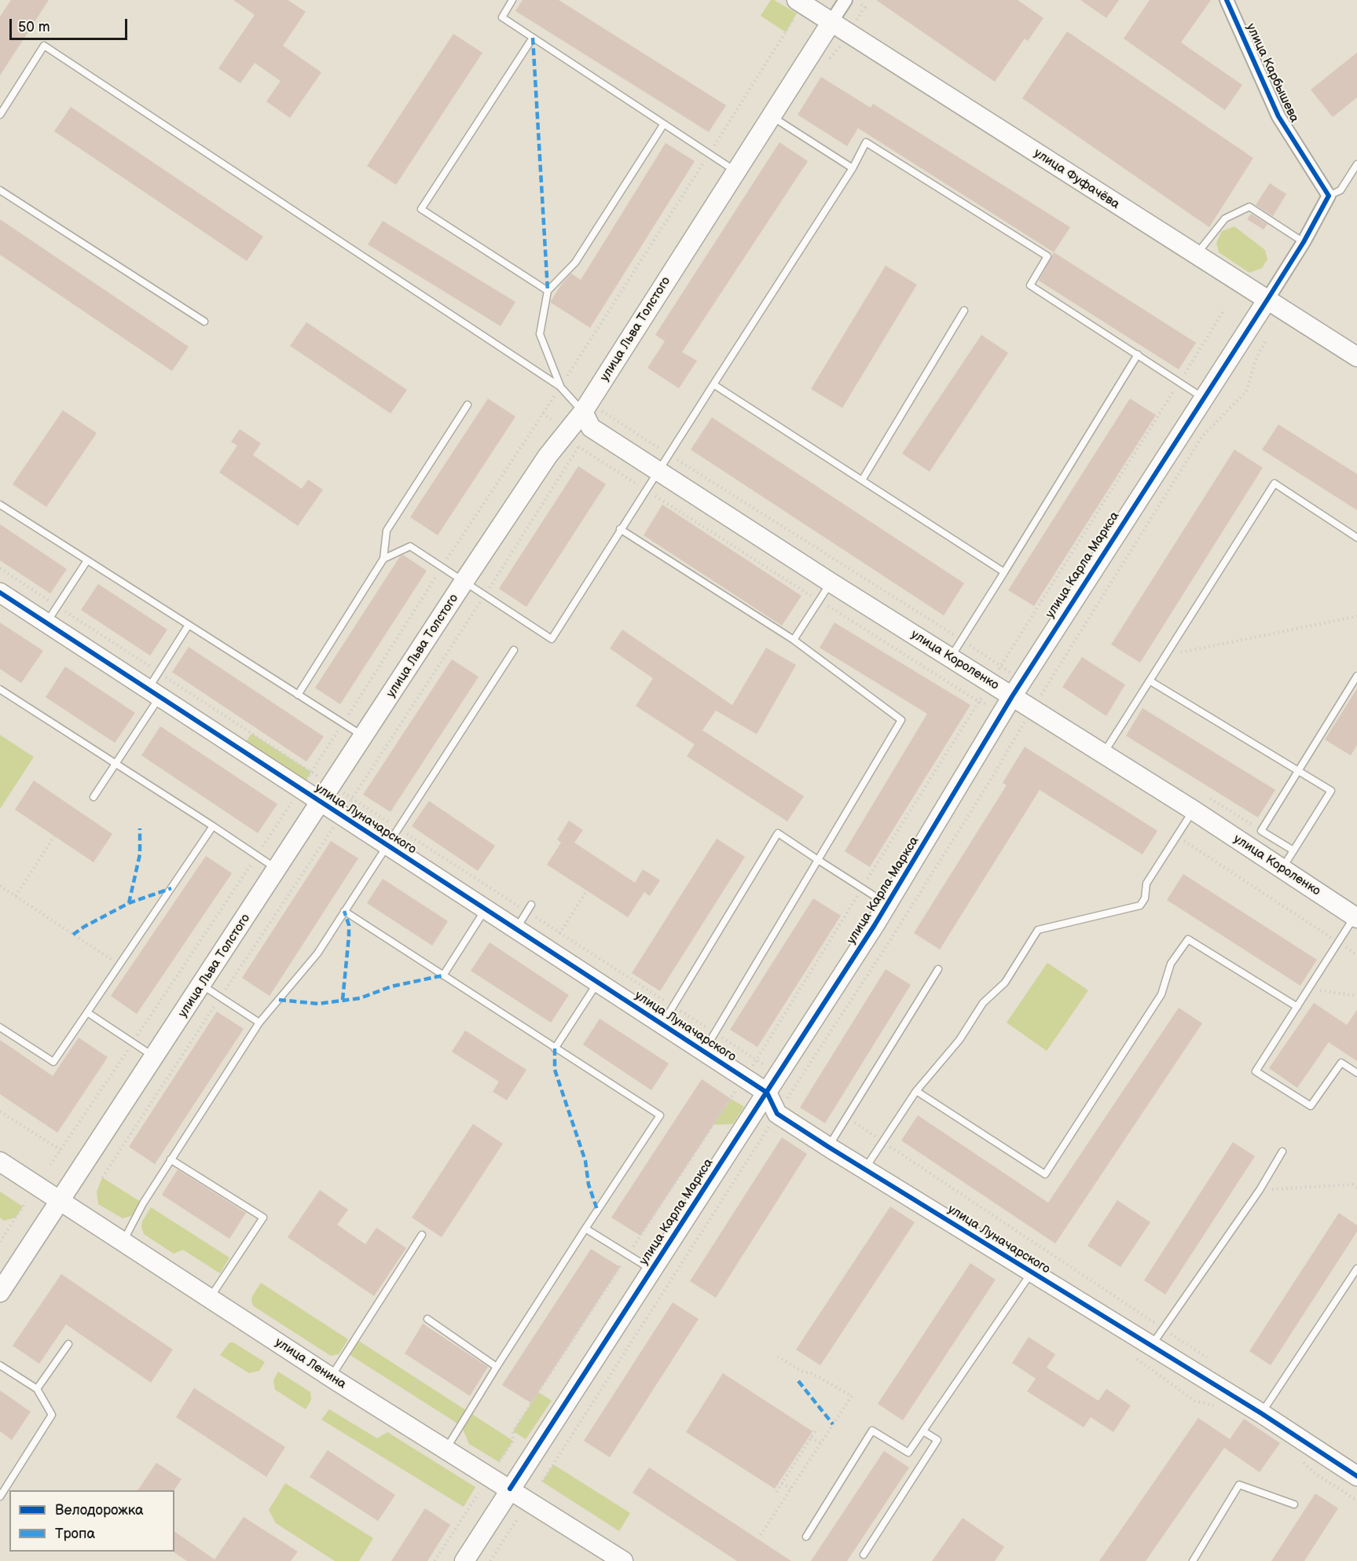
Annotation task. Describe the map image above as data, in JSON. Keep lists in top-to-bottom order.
{
  "streets": {
    "street": [
      "улица Карбышева",
      "улица Фуфачёва",
      "улица Льва Толстого",
      "улица Карла Маркса",
      "улица Короленко",
      "улица Луначарского",
      "улица Ленина"
    ]
  },
  "crossings": [
    ["улица Фуфачёва", "улица Льва Толстого"],
    ["улица Фуфачёва", "улица Карла Маркса"],
    ["улица Льва Толстого", "улица Короленко"],
    ["улица Льва Толстого", "улица Луначарского"],
    ["улица Льва Толстого", "улица Ленина"],
    ["улица Карла Маркса", "улица Короленко"],
    ["улица Карла Маркса", "улица Луначарского"],
    ["улица Карла Маркса", "улица Ленина"]
  ],
  "legend": ["Велодорожка", "Тропа"],
  "scale_bar": "50 m"
}
